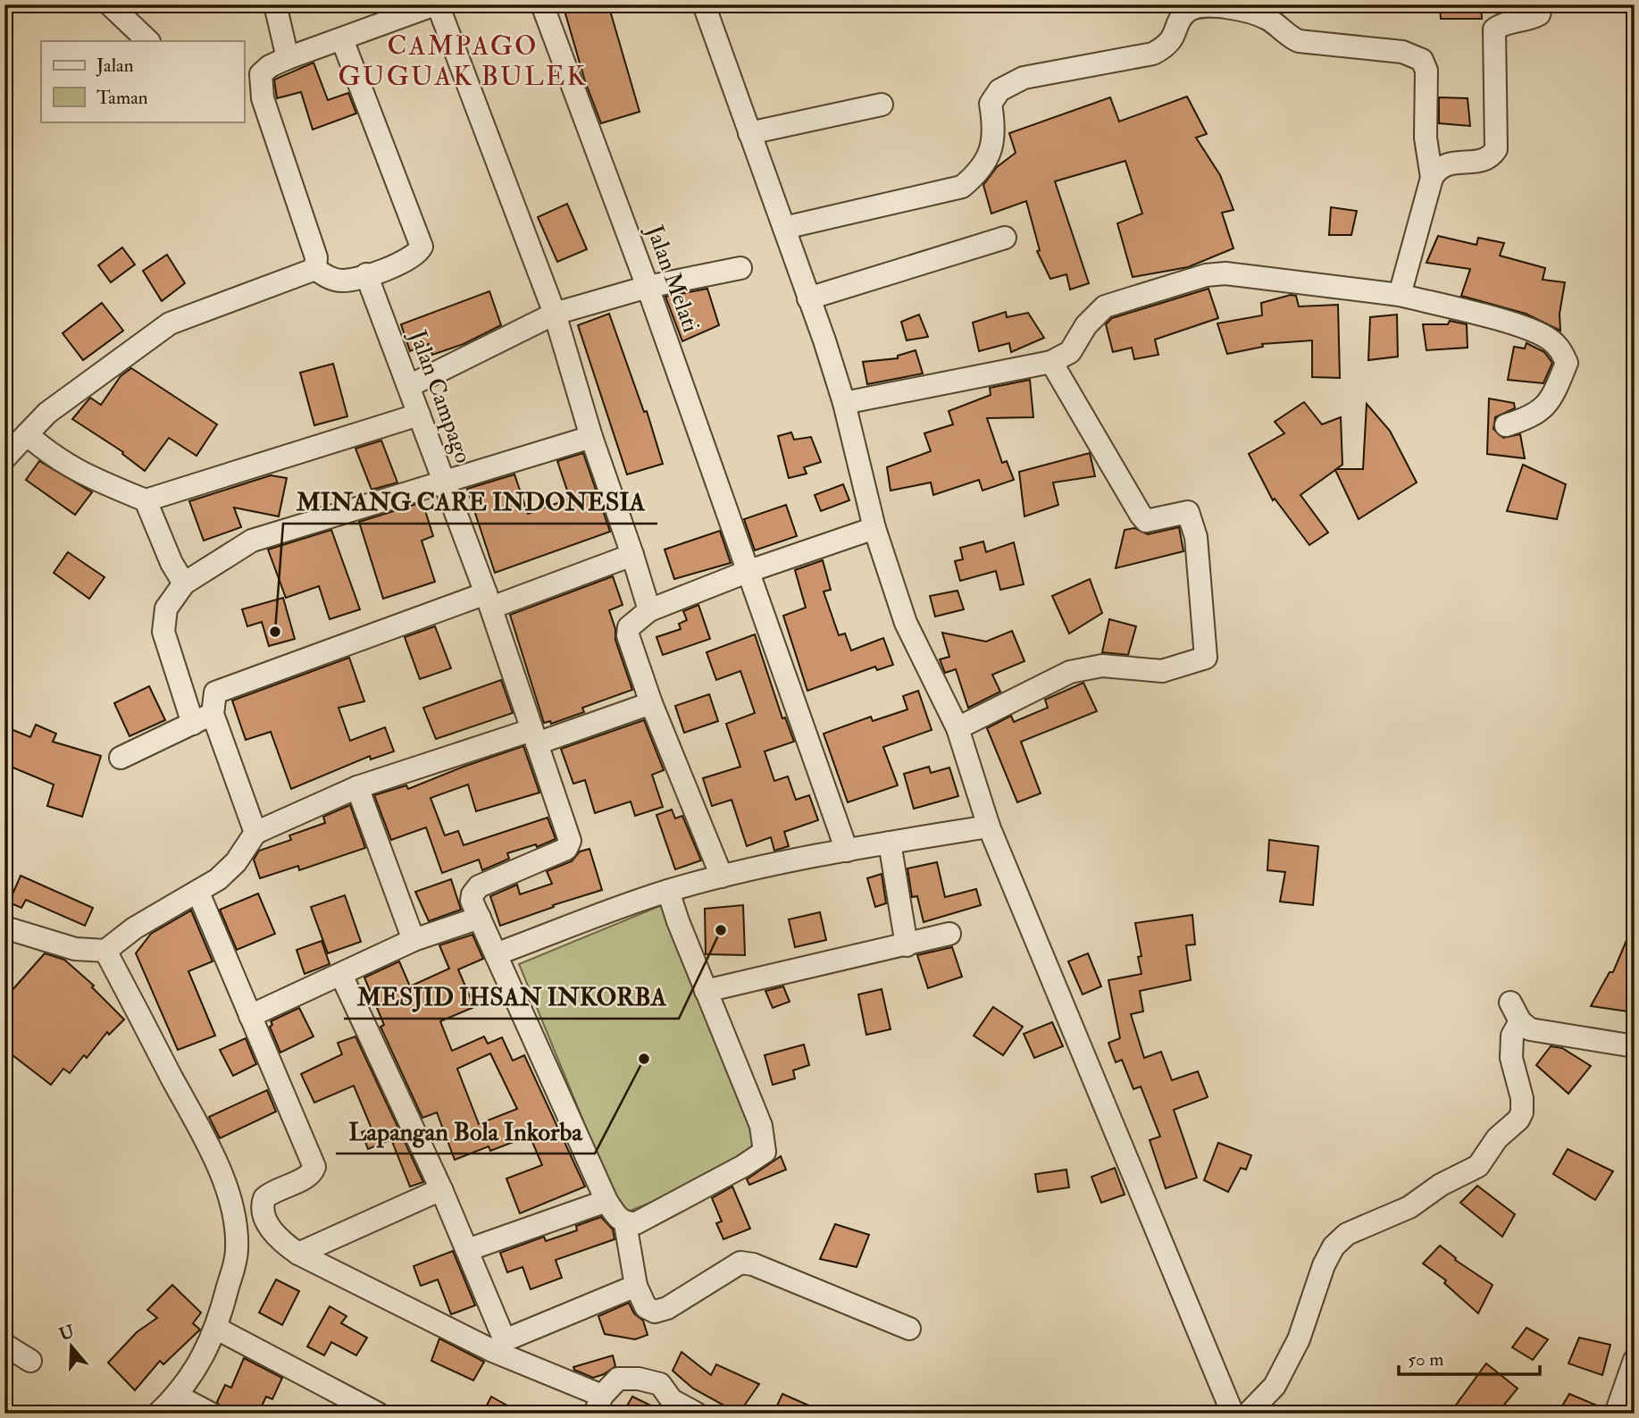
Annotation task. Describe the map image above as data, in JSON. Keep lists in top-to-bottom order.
{
  "streets": {
    "street": ["Jalan Melati", "Jalan Campago"]
  },
  "districts": ["CAMPAGO GUGUAK BULEK"],
  "places": ["MINANG CARE INDONESIA", "MESJID IHSAN INKORBA", "Lapangan Bola Inkorba"],
  "legend": ["Jalan", "Taman"],
  "scale_bar": "50 m",
  "north": "top"
}
